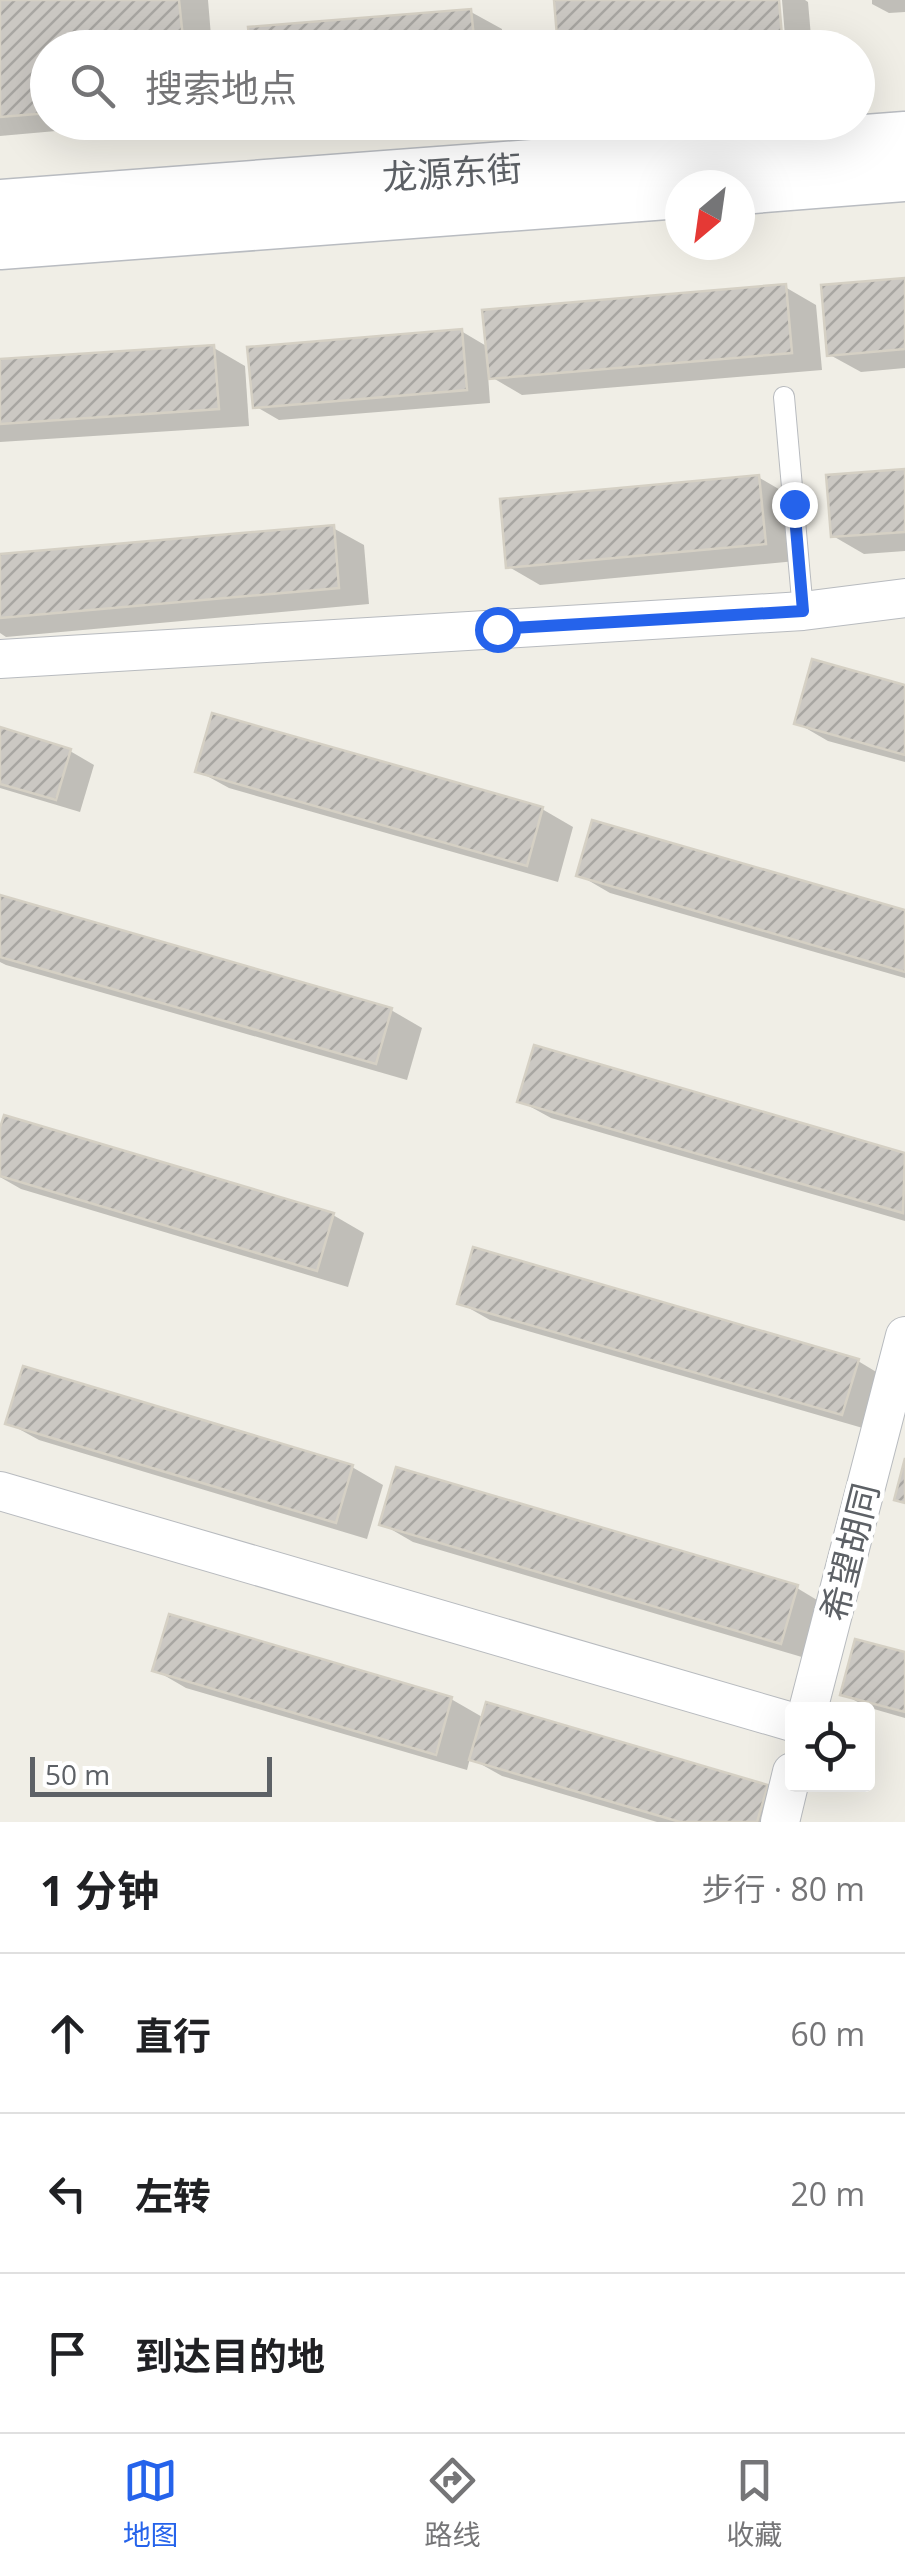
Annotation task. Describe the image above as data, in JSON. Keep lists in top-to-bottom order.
{
  "streets": {
    "main road": ["龙源东街"],
    "street": ["希望胡同"]
  },
  "scale_bar": "50 m",
  "north": "bottom left",
  "page": {
    "search": "搜索地点",
    "scale": "50 m",
    "heading": ["1 分钟", "步行 · 80 m"],
    "list": [
      ["直行", "60 m"],
      ["左转", "20 m"],
      "到达目的地"
    ],
    "nav": ["地图", "路线", "收藏"]
  }
}
